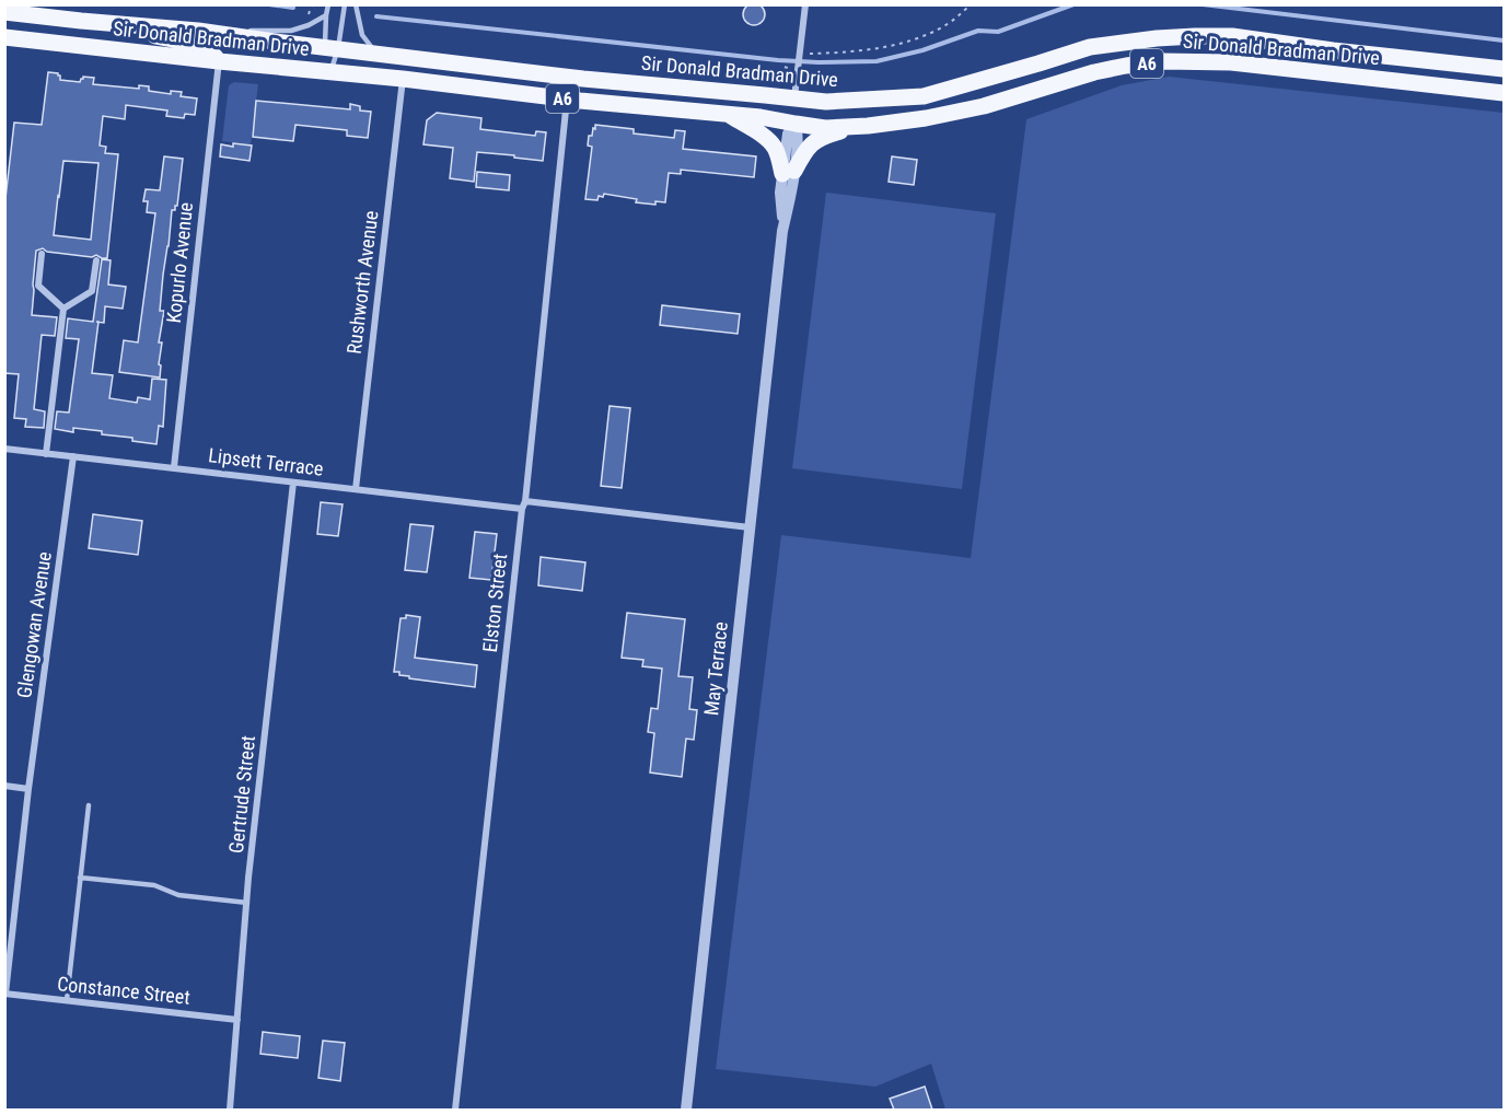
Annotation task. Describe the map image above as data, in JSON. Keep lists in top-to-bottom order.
{
  "streets": {
    "main road": ["Sir Donald Bradman Drive", "A6"],
    "street": [
      "Kopurlo Avenue",
      "Rushworth Avenue",
      "Lipsett Terrace",
      "Elston Street",
      "Glengowan Avenue",
      "May Terrace",
      "Gertrude Street",
      "Constance Street"
    ]
  },
  "crossings": [
    ["Sir Donald Bradman Drive", "Kopurlo Avenue"],
    ["Sir Donald Bradman Drive", "Rushworth Avenue"],
    ["Sir Donald Bradman Drive", "Elston Street"],
    ["Sir Donald Bradman Drive", "May Terrace"],
    ["Kopurlo Avenue", "Lipsett Terrace"],
    ["Rushworth Avenue", "Lipsett Terrace"],
    ["Lipsett Terrace", "Elston Street"],
    ["Lipsett Terrace", "Glengowan Avenue"],
    ["Lipsett Terrace", "Gertrude Street"],
    ["Glengowan Avenue", "Constance Street"],
    ["Gertrude Street", "Constance Street"]
  ]
}
